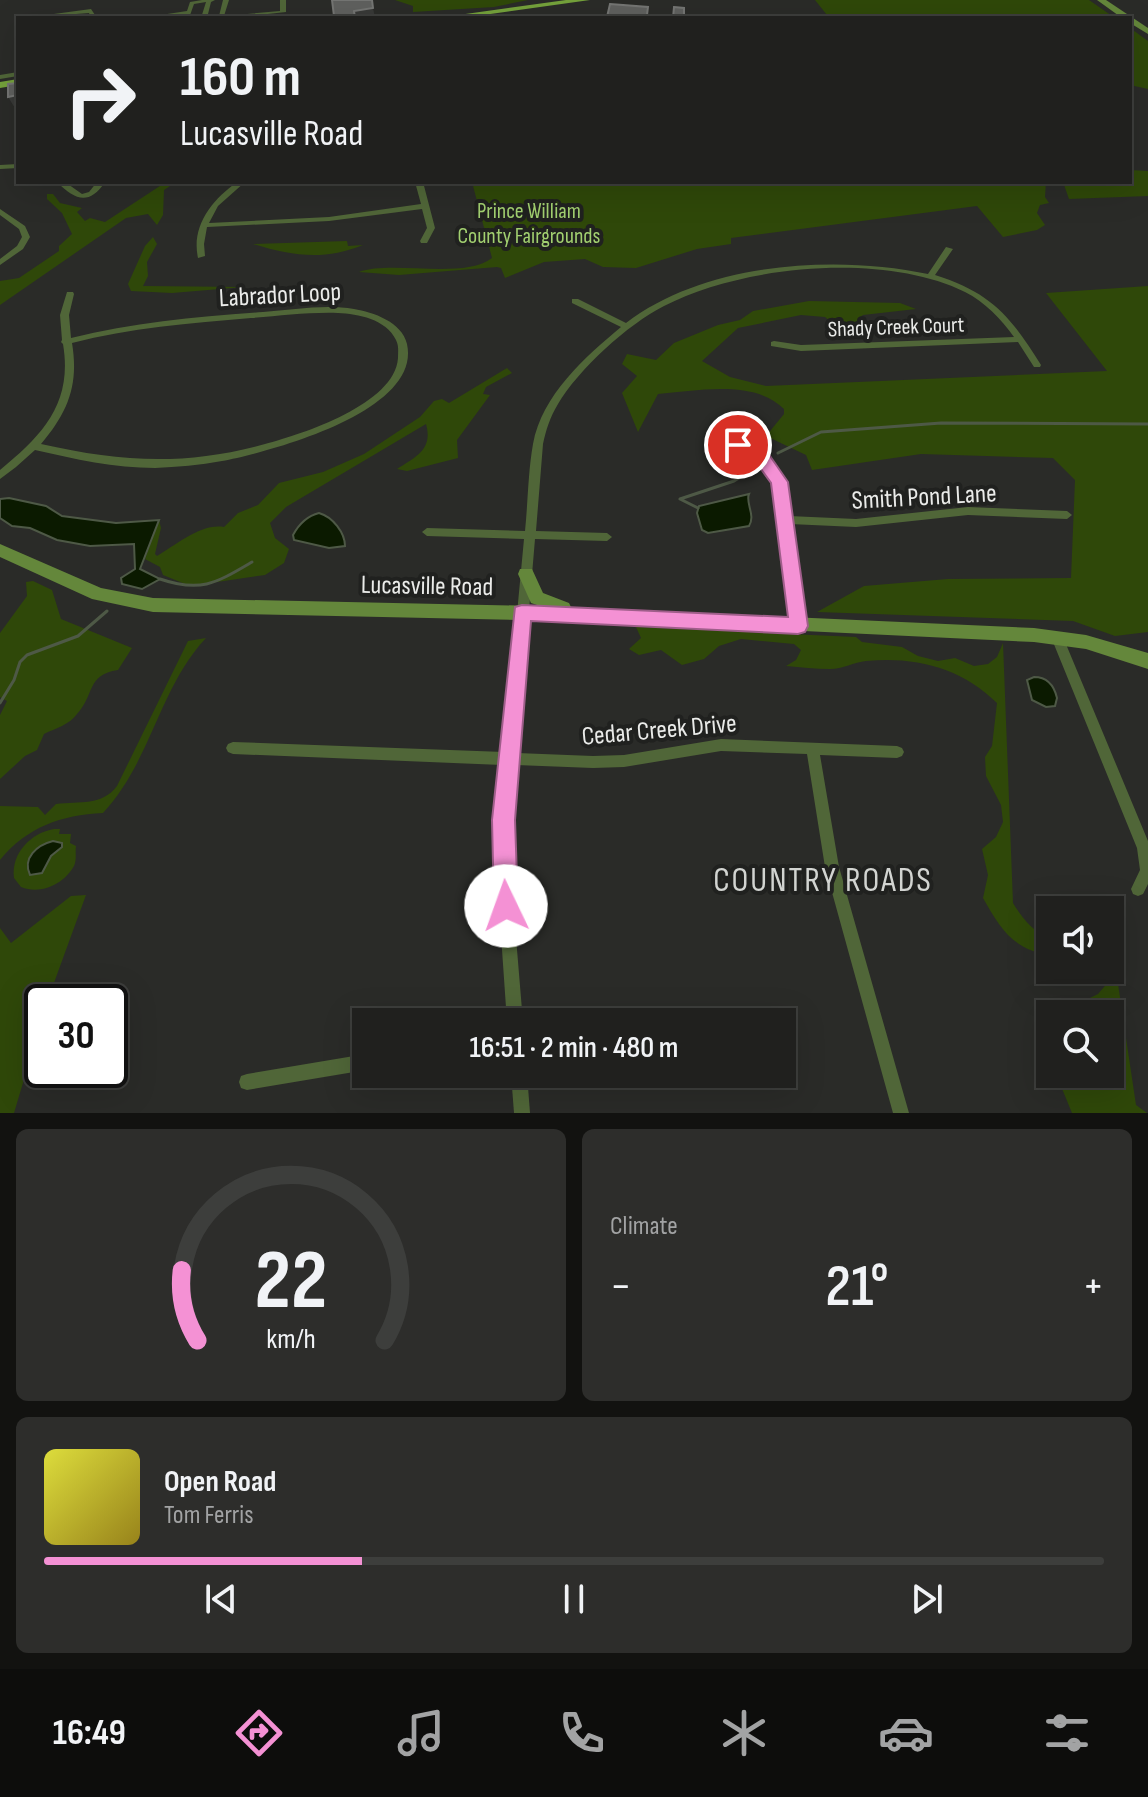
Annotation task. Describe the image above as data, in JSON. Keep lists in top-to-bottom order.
{
  "streets": {
    "street": [
      "Labrador Loop",
      "Shady Creek Court",
      "Smith Pond Lane",
      "Lucasville Road",
      "Cedar Creek Drive"
    ]
  },
  "districts": ["COUNTRY ROADS"],
  "parks": ["Prince William County Fairgrounds"],
  "page": {
    "turn": ["160 m", "Lucasville Road"],
    "limit": "30",
    "trip": "16:51 · 2 min · 480 m",
    "tile": "Climate",
    "heat": ["−", "21°", "+"],
    "song": ["Open Road", "Tom Ferris"],
    "tabs": "16:49",
    "gauge": ["22", "km/h"]
  }
}
